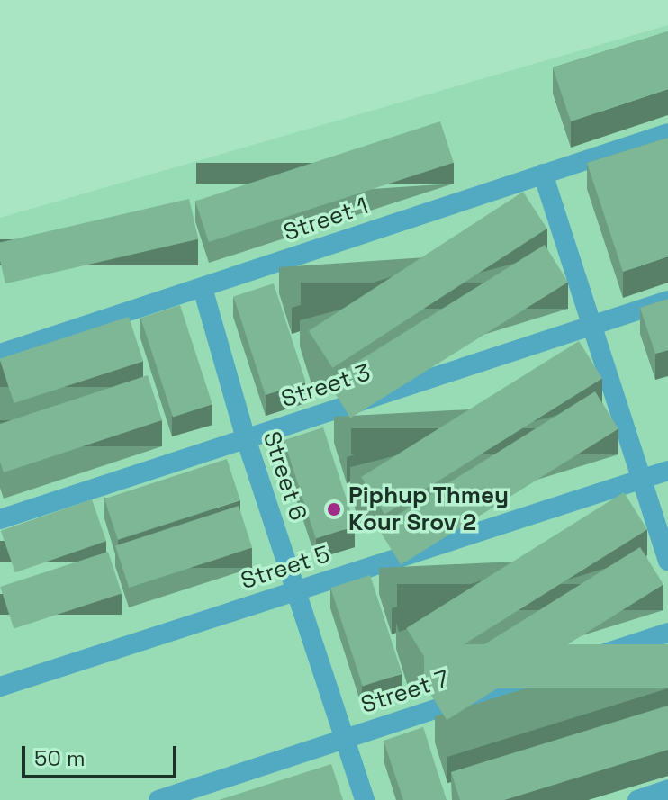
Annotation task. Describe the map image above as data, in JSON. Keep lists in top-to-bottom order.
{
  "streets": {
    "street": [
      "Street 1",
      "Street 3",
      "Street 6",
      "Street 5",
      "Street 7"
    ]
  },
  "crossings": [
    ["Street 1", "Street 6"],
    ["Street 3", "Street 6"],
    ["Street 6", "Street 5"],
    ["Street 6", "Street 7"]
  ],
  "places": ["Piphup Thmey Kour Srov 2"],
  "scale_bar": "50 m"
}
